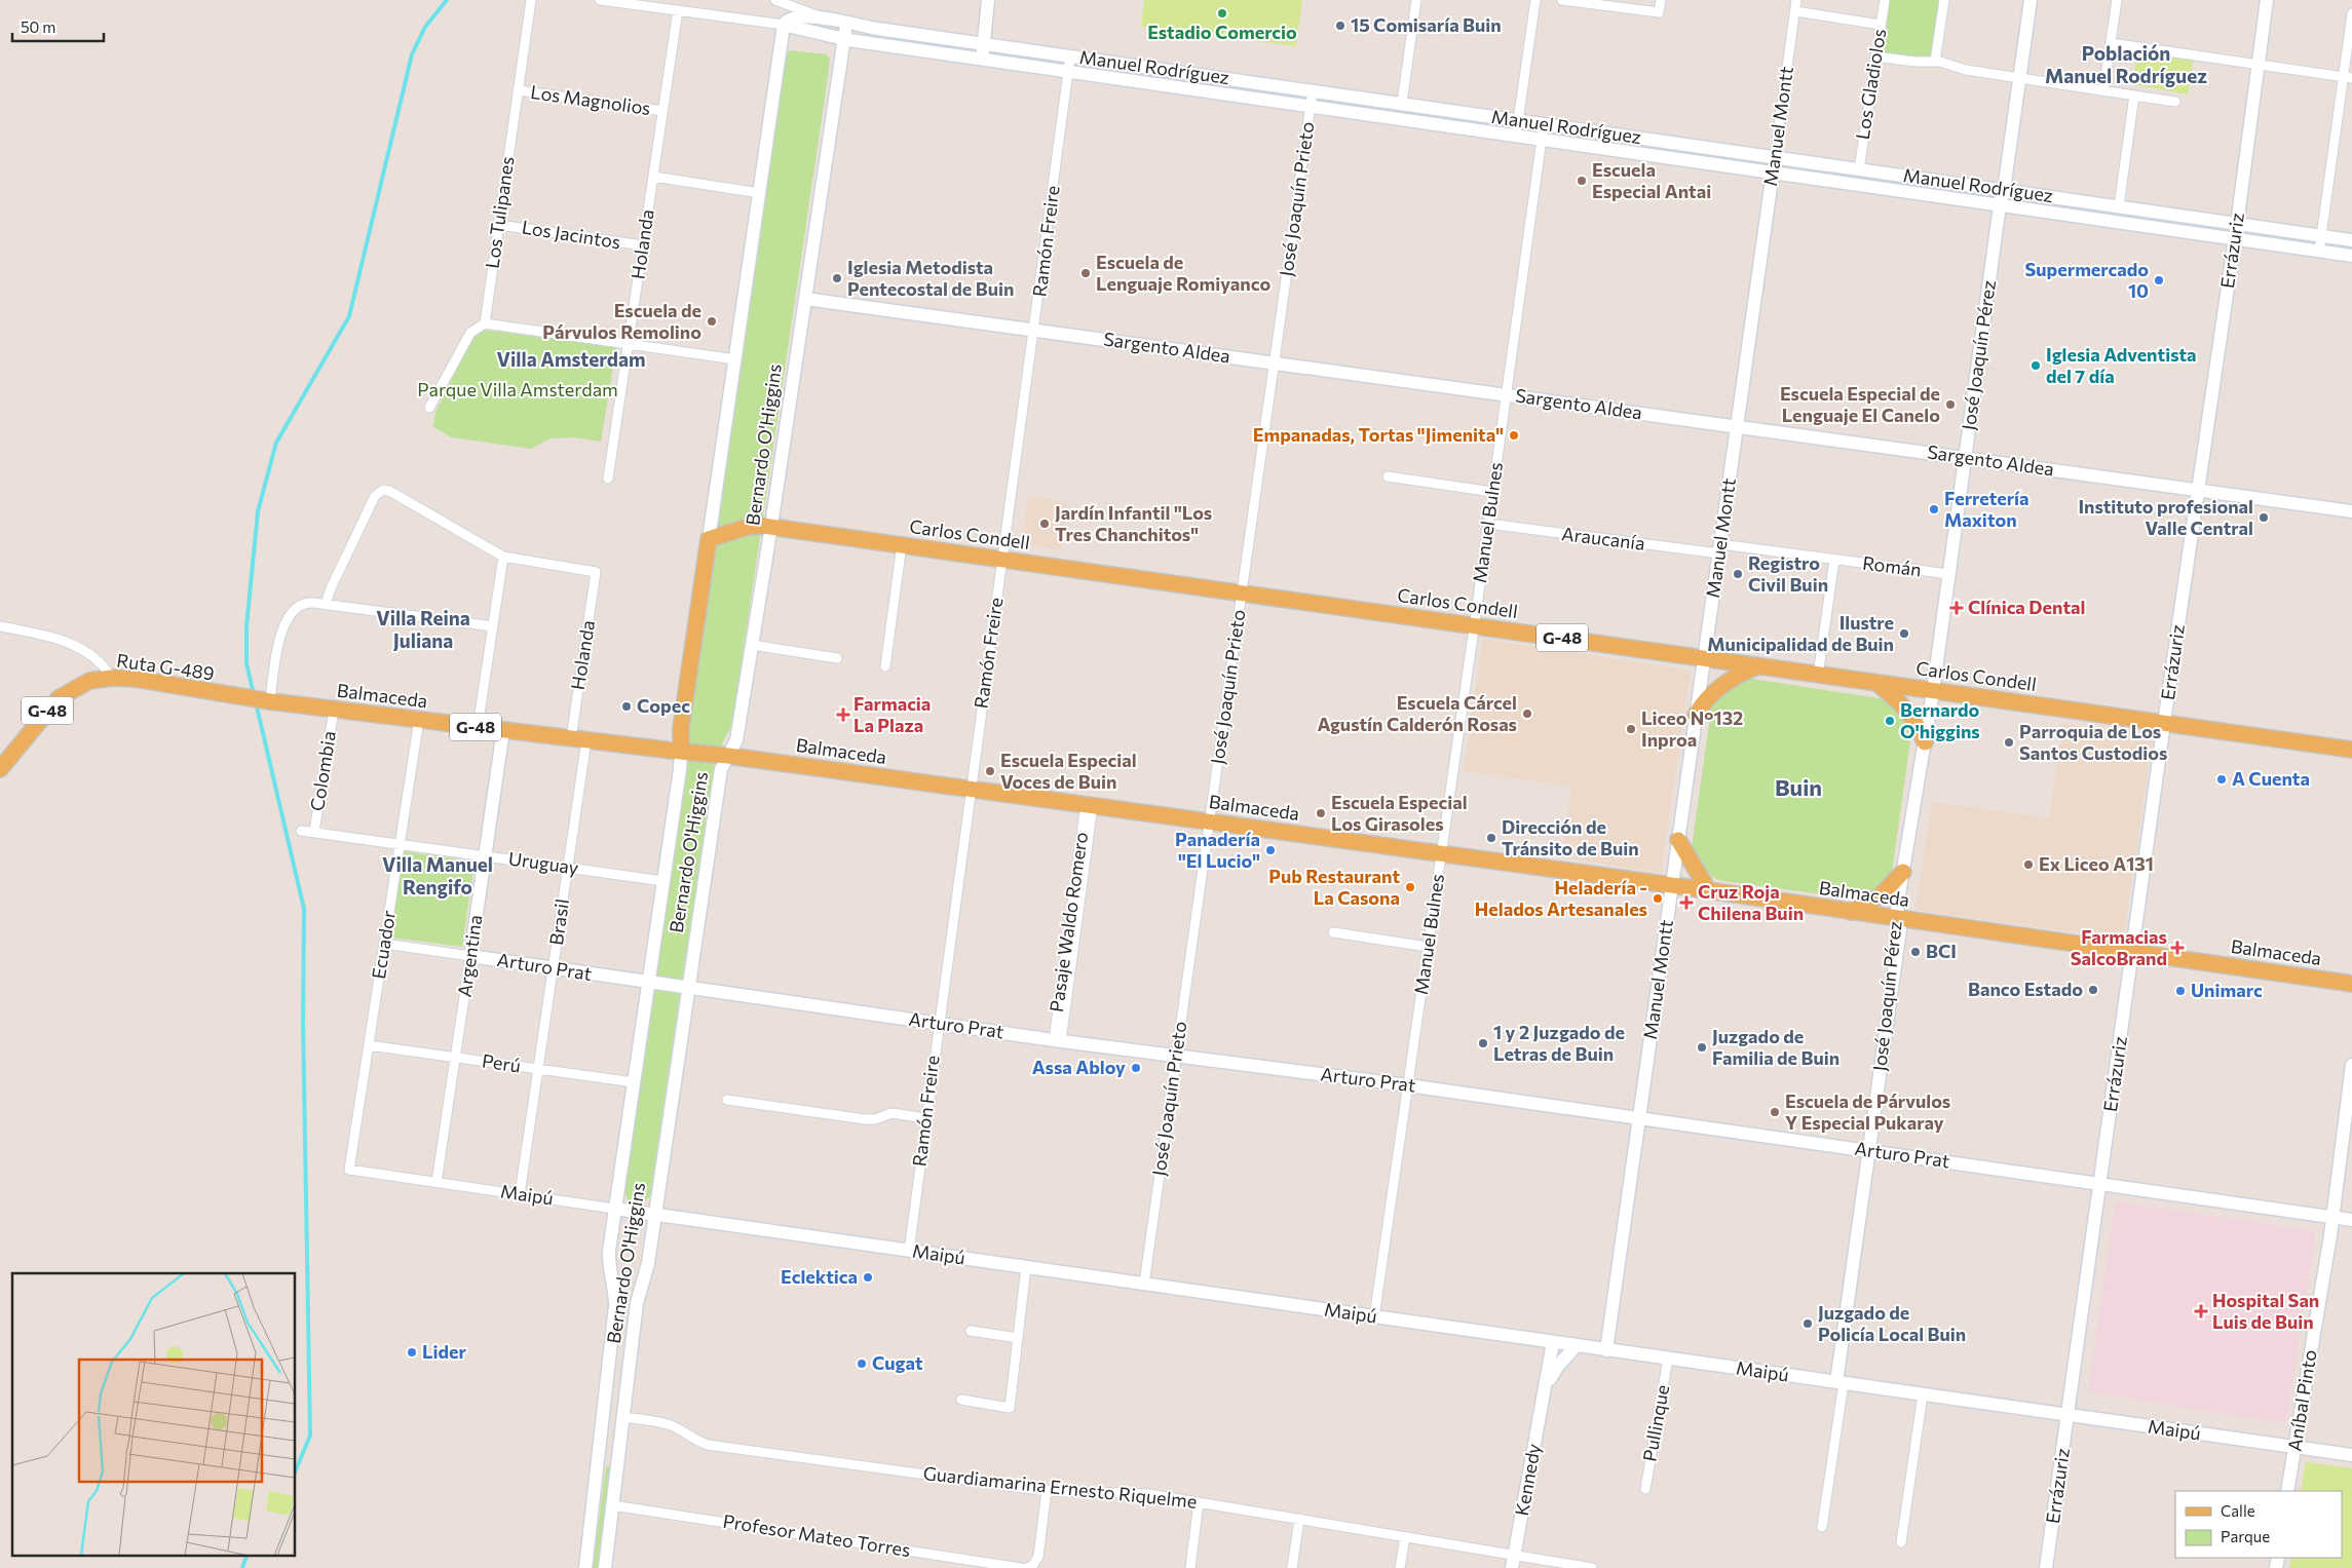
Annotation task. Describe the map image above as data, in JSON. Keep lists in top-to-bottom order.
{
  "streets": {
    "main road": [
      "Bernardo O'Higgins",
      "Carlos Condell",
      "G-48",
      "Ruta G-489",
      "Balmaceda"
    ],
    "street": [
      "Manuel Rodríguez",
      "Los Gladiolos",
      "Los Magnolios",
      "Manuel Montt",
      "José Joaquín Prieto",
      "Los Tulipanes",
      "Los Jacintos",
      "Ramón Freire",
      "Holanda",
      "Errázuriz",
      "Sargento Aldea",
      "José Joaquín Pérez",
      "Manuel Bulnes",
      "Araucanía",
      "Román",
      "Colombia",
      "Uruguay",
      "Brasil",
      "Pasaje Waldo Romero",
      "Ecuador",
      "Argentina",
      "Arturo Prat",
      "Perú",
      "Maipú",
      "Aníbal Pinto",
      "Pullinque",
      "Kennedy",
      "Guardiamarina Ernesto Riquelme",
      "Profesor Mateo Torres"
    ]
  },
  "crossings": [
    ["Manuel Rodríguez", "Los Gladiolos"],
    ["Manuel Rodríguez", "Manuel Montt"],
    ["Manuel Rodríguez", "José Joaquín Prieto"],
    ["Manuel Rodríguez", "Ramón Freire"],
    ["Manuel Rodríguez", "Holanda"],
    ["Manuel Rodríguez", "Errázuriz"],
    ["Manuel Rodríguez", "José Joaquín Pérez"],
    ["Manuel Rodríguez", "Bernardo O'Higgins"],
    ["Manuel Rodríguez", "Manuel Bulnes"],
    ["Los Magnolios", "Los Tulipanes"],
    ["Los Magnolios", "Holanda"],
    ["Manuel Montt", "Sargento Aldea"],
    ["Manuel Montt", "Carlos Condell"],
    ["Manuel Montt", "Araucanía"],
    ["Manuel Montt", "Román"],
    ["Manuel Montt", "Balmaceda"],
    ["Manuel Montt", "Arturo Prat"],
    ["Manuel Montt", "Maipú"],
    ["José Joaquín Prieto", "Sargento Aldea"],
    ["José Joaquín Prieto", "Carlos Condell"],
    ["José Joaquín Prieto", "Balmaceda"],
    ["José Joaquín Prieto", "Arturo Prat"],
    ["José Joaquín Prieto", "Maipú"],
    ["Los Tulipanes", "Los Jacintos"],
    ["Los Jacintos", "Holanda"],
    ["Ramón Freire", "Sargento Aldea"],
    ["Ramón Freire", "Carlos Condell"],
    ["Ramón Freire", "Balmaceda"],
    ["Ramón Freire", "Arturo Prat"],
    ["Ramón Freire", "Maipú"],
    ["Holanda", "Balmaceda"],
    ["Holanda", "Brasil"],
    ["Errázuriz", "Sargento Aldea"],
    ["Errázuriz", "Carlos Condell"],
    ["Errázuriz", "Balmaceda"],
    ["Errázuriz", "Arturo Prat"],
    ["Errázuriz", "Maipú"],
    ["Sargento Aldea", "José Joaquín Pérez"],
    ["Sargento Aldea", "Bernardo O'Higgins"],
    ["Sargento Aldea", "Manuel Bulnes"],
    ["José Joaquín Pérez", "Carlos Condell"],
    ["José Joaquín Pérez", "Román"],
    ["José Joaquín Pérez", "Balmaceda"],
    ["José Joaquín Pérez", "Arturo Prat"],
    ["José Joaquín Pérez", "Maipú"],
    ["Bernardo O'Higgins", "Carlos Condell"],
    ["Bernardo O'Higgins", "G-48"],
    ["Bernardo O'Higgins", "Balmaceda"],
    ["Bernardo O'Higgins", "Uruguay"],
    ["Bernardo O'Higgins", "Arturo Prat"],
    ["Bernardo O'Higgins", "Perú"],
    ["Bernardo O'Higgins", "Maipú"],
    ["Bernardo O'Higgins", "Guardiamarina Ernesto Riquelme"],
    ["Bernardo O'Higgins", "Profesor Mateo Torres"],
    ["Manuel Bulnes", "Carlos Condell"],
    ["Manuel Bulnes", "Araucanía"],
    ["Manuel Bulnes", "Balmaceda"],
    ["Manuel Bulnes", "Arturo Prat"],
    ["Manuel Bulnes", "Maipú"],
    ["Carlos Condell", "G-48"],
    ["Araucanía", "Román"],
    ["Ruta G-489", "Balmaceda"],
    ["Balmaceda", "Colombia"],
    ["Balmaceda", "Brasil"],
    ["Balmaceda", "Pasaje Waldo Romero"],
    ["Balmaceda", "Ecuador"],
    ["Balmaceda", "Argentina"],
    ["Colombia", "Uruguay"],
    ["Uruguay", "Brasil"],
    ["Uruguay", "Ecuador"],
    ["Uruguay", "Argentina"],
    ["Brasil", "Arturo Prat"],
    ["Brasil", "Perú"],
    ["Brasil", "Maipú"],
    ["Pasaje Waldo Romero", "Arturo Prat"],
    ["Ecuador", "Arturo Prat"],
    ["Ecuador", "Perú"],
    ["Ecuador", "Maipú"],
    ["Argentina", "Arturo Prat"],
    ["Argentina", "Perú"],
    ["Argentina", "Maipú"],
    ["Arturo Prat", "Aníbal Pinto"],
    ["Maipú", "Aníbal Pinto"],
    ["Maipú", "Pullinque"],
    ["Maipú", "Kennedy"],
    ["Kennedy", "Guardiamarina Ernesto Riquelme"]
  ],
  "districts": [
    "Población Manuel Rodríguez",
    "Villa Amsterdam",
    "Villa Reina Juliana",
    "Buin",
    "Villa Manuel Rengifo"
  ],
  "parks": ["Parque Villa Amsterdam"],
  "places": {
    "other": [
      "Estadio Comercio",
      "15 Comisaría Buin",
      "Escuela Especial Antai",
      "Escuela de Lenguaje Romiyanco",
      "Iglesia Metodista Pentecostal de Buin",
      "Supermercado 10",
      "Escuela de Párvulos Remolino",
      "Iglesia Adventista del 7 día",
      "Escuela Especial de Lenguaje El Canelo",
      "Empanadas, Tortas \"Jimenita\"",
      "Ferretería Maxiton",
      "Instituto profesional Valle Central",
      "Jardín Infantil \"Los Tres Chanchitos\"",
      "Registro Civil Buin",
      "Ilustre Municipalidad de Buin",
      "Copec",
      "Escuela Cárcel Agustín Calderón Rosas",
      "Bernardo O'higgins",
      "Liceo N°132 Inproa",
      "Parroquia de Los Santos Custodios",
      "Escuela Especial Voces de Buin",
      "A Cuenta",
      "Escuela Especial Los Girasoles",
      "Dirección de Tránsito de Buin",
      "Panadería \"El Lucio\"",
      "Ex Liceo A131",
      "Pub Restaurant La Casona",
      "Heladería - Helados Artesanales",
      "BCI",
      "Banco Estado",
      "Unimarc",
      "1 y 2 Juzgado de Letras de Buin",
      "Juzgado de Familia de Buin",
      "Assa Abloy",
      "Escuela de Párvulos Y Especial Pukaray",
      "Eclektica",
      "Juzgado de Policía Local Buin",
      "Lider",
      "Cugat"
    ],
    "health": [
      "Clínica Dental",
      "Farmacia La Plaza",
      "Cruz Roja Chilena Buin",
      "Farmacias SalcoBrand",
      "Hospital San Luis de Buin"
    ]
  },
  "legend": ["Calle", "Parque"],
  "scale_bar": "50 m"
}
